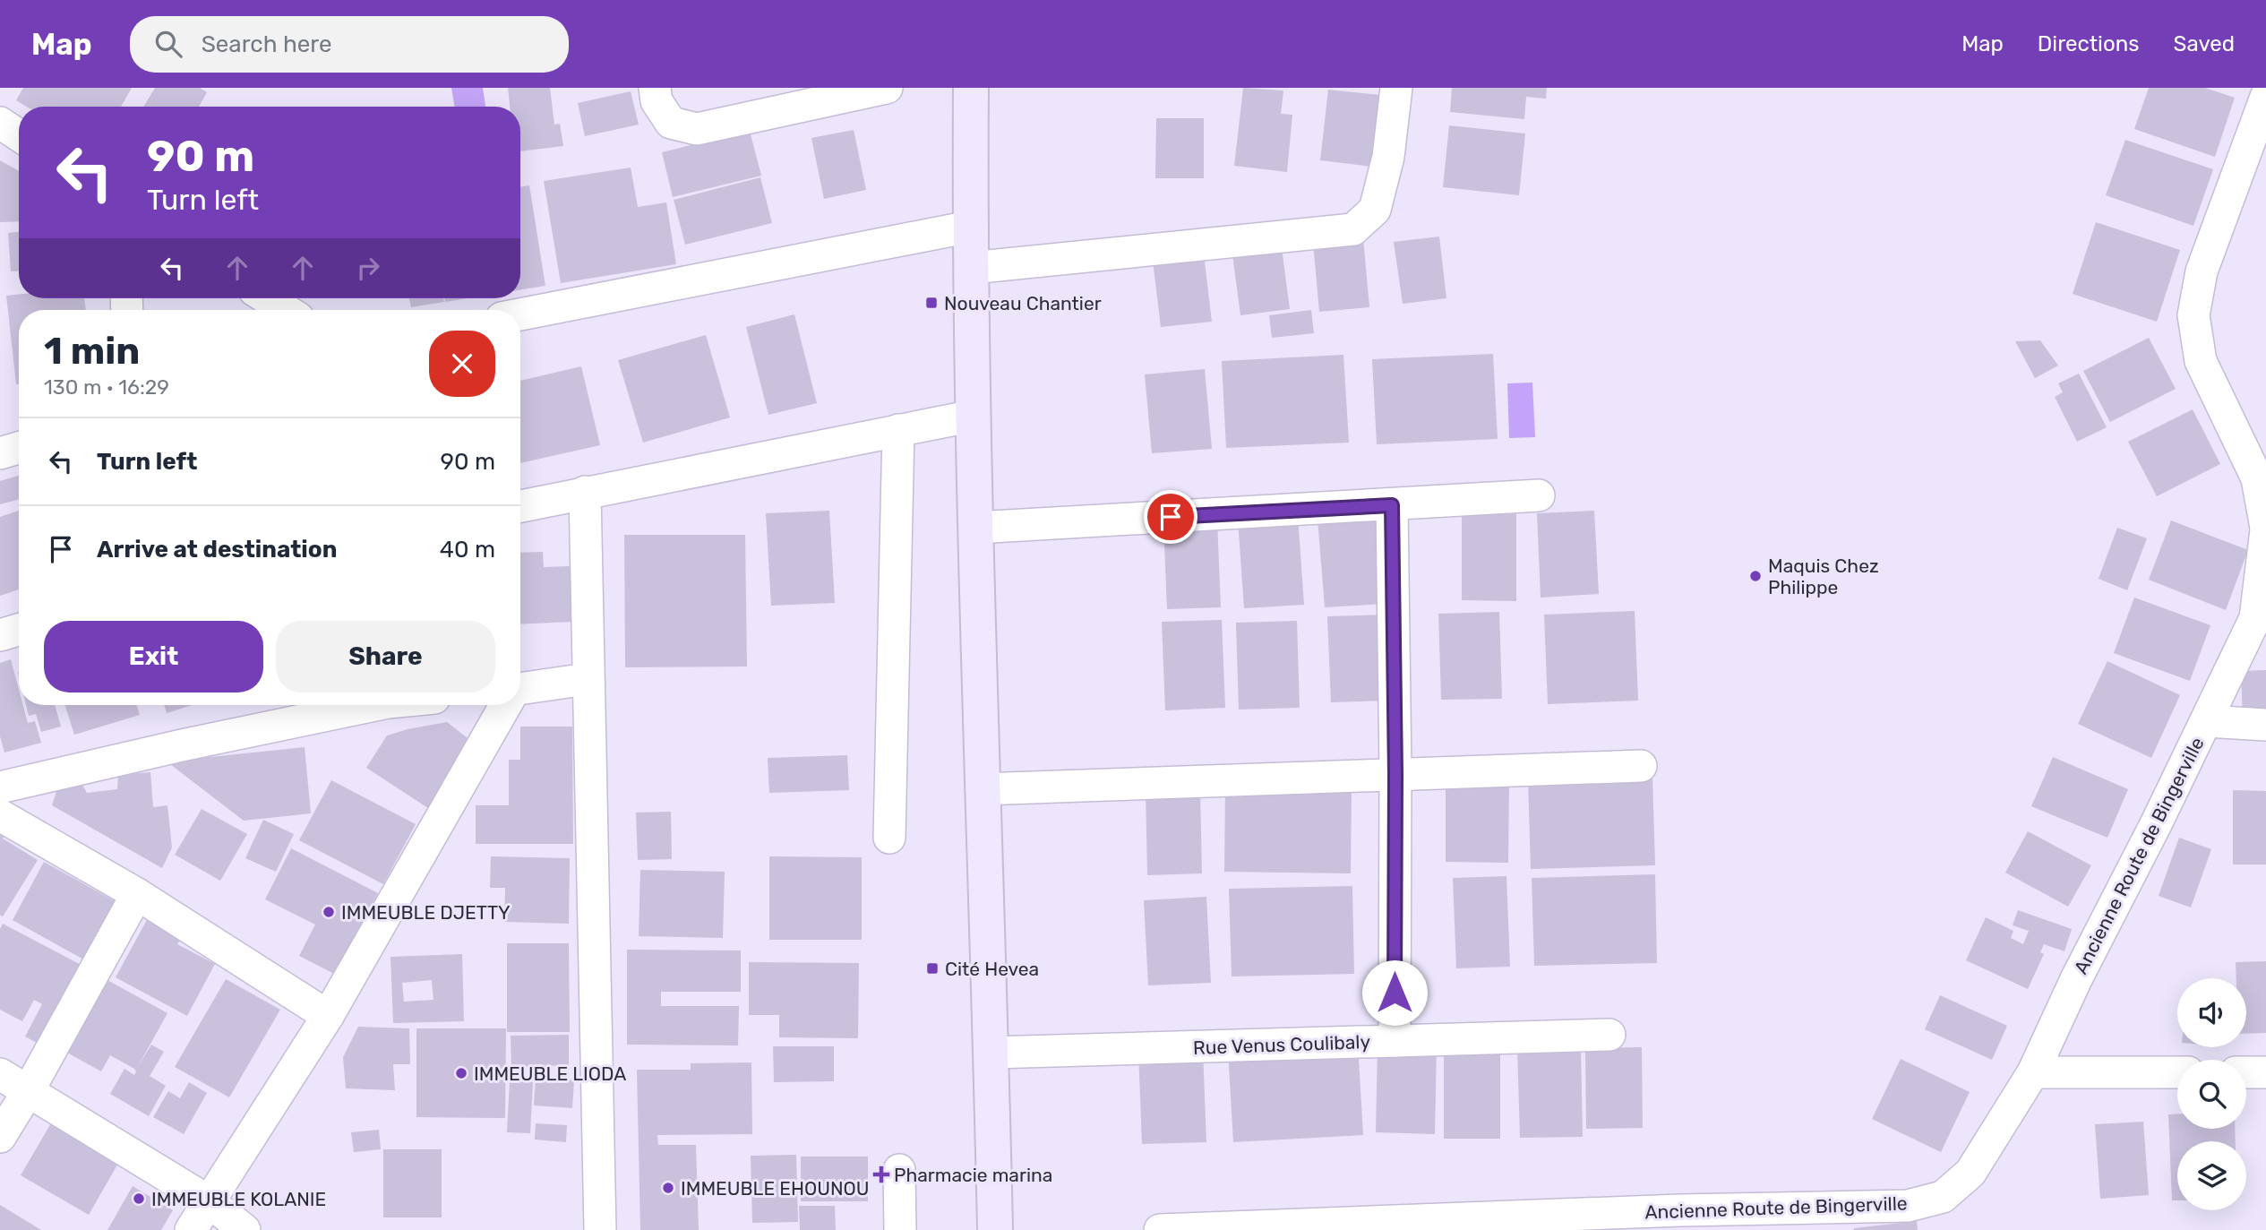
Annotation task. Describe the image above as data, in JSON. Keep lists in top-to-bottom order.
{
  "streets": {
    "street": ["Ancienne Route de Bingerville", "Rue Venus Coulibaly"]
  },
  "places": {
    "transit": ["Nouveau Chantier", "Cité Hevea"],
    "other": [
      "Maquis Chez Philippe",
      "IMMEUBLE DJETTY",
      "IMMEUBLE LIODA",
      "IMMEUBLE EHOUNOU",
      "IMMEUBLE KOLANIE"
    ],
    "health": ["Pharmacie marina"]
  },
  "page": {
    "header": "Map",
    "search": "Search here",
    "nav": ["Map", "Directions", "Saved"],
    "turn": ["90 m", "Turn left"],
    "heading": ["1 min", "130 m · 16:29"],
    "list": [
      {
        "name": "Turn left",
        "value": "90 m"
      },
      {
        "name": "Arrive at destination",
        "value": "40 m"
      }
    ],
    "buttons": ["Exit", "Share"]
  }
}
